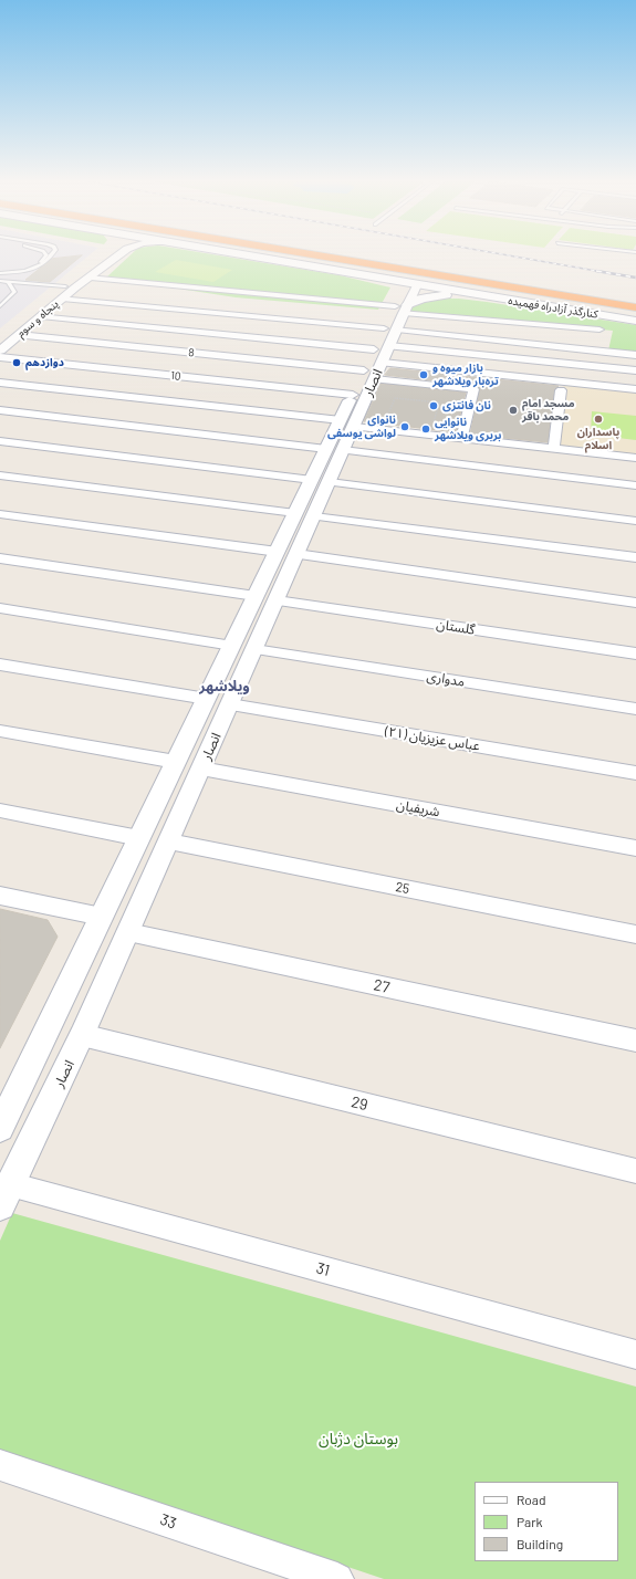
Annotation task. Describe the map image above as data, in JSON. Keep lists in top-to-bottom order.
{
  "streets": {
    "main road": ["کنارگذر آزادراه فهمیده"],
    "street": [
      "پنجاه و سوم",
      "8",
      "10",
      "انصار",
      "گلستان",
      "مدواری",
      "عباس عزیزیان (۲۱)",
      "شریفیان",
      "25",
      "27",
      "29",
      "31",
      "33"
    ]
  },
  "crossings": [
    ["کنارگذر آزادراه فهمیده", "انصار"],
    ["پنجاه و سوم", "8"],
    ["8", "انصار"],
    ["10", "انصار"],
    ["انصار", "گلستان"],
    ["انصار", "مدواری"],
    ["انصار", "عباس عزیزیان (۲۱)"],
    ["انصار", "شریفیان"],
    ["انصار", "25"],
    ["انصار", "27"],
    ["انصار", "29"],
    ["انصار", "31"]
  ],
  "districts": ["ویلاشهر"],
  "parks": ["بوستان دژبان"],
  "places": [
    "دوازدهم",
    "بازار میوه و تره‌بار ویلاشهر",
    "نان فانتزی",
    "مسجد امام محمد باقر",
    "پاسداران اسلام",
    "نانوای لواشی یوسفی",
    "نانوایی بربری ویلاشهر"
  ],
  "legend": ["Road", "Park", "Building"]
}
